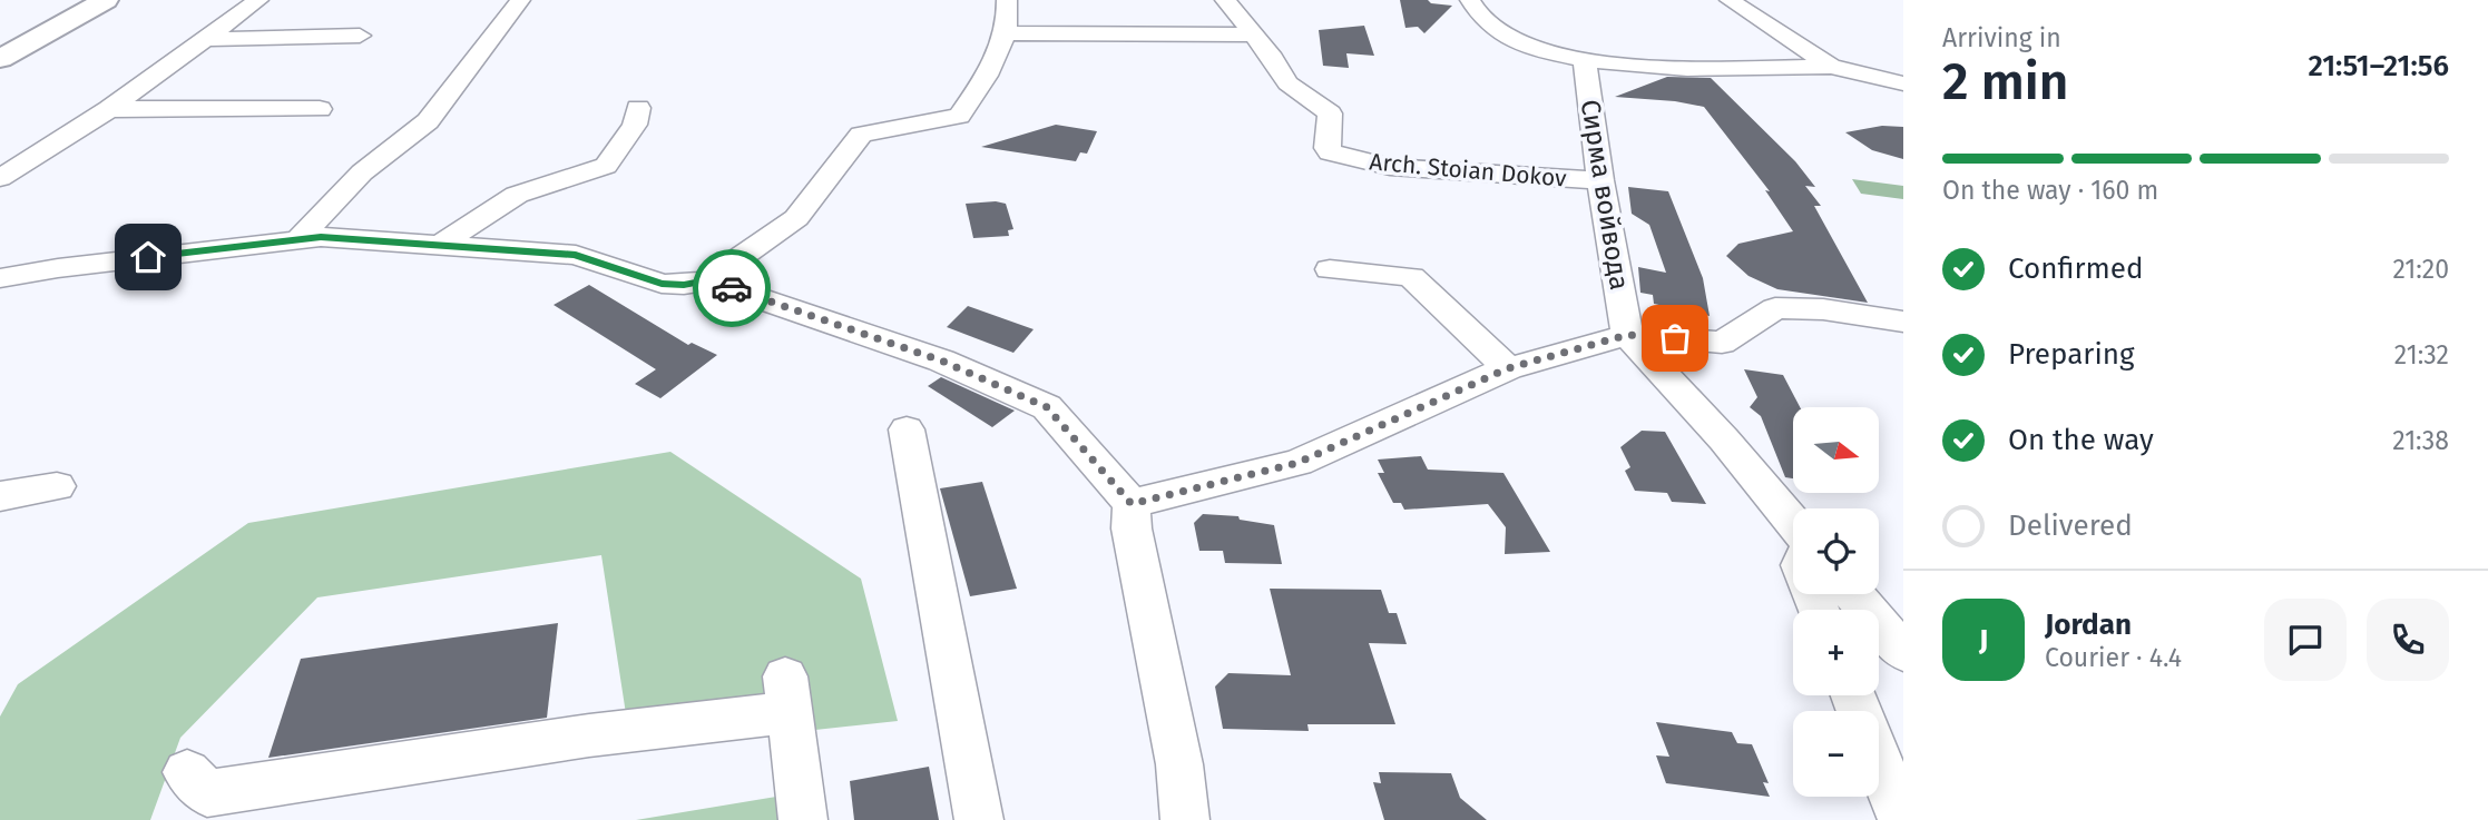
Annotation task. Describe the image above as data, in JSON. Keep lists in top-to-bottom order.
{
  "streets": {
    "street": ["Arch. Stoian Dokov", "Сирма войвода"]
  },
  "crossings": [
    ["Arch. Stoian Dokov", "Сирма войвода"]
  ],
  "north": "right",
  "page": {
    "heading": ["2 min", "Arriving in", "21:51–21:56"],
    "panel": ["Jordan", "Courier · 4.4"],
    "bar": "On the way · 160 m",
    "list": [
      ["Confirmed", "21:20"],
      ["Preparing", "21:32"],
      ["On the way", "21:38"],
      "Delivered"
    ],
    "map_buttons": ["+", "−"],
    "round": "J"
  }
}
